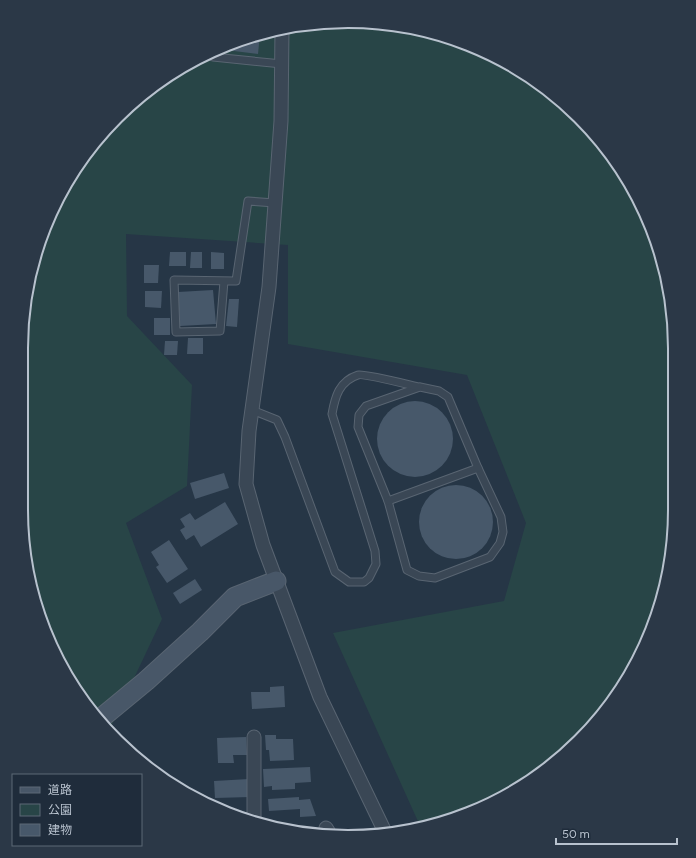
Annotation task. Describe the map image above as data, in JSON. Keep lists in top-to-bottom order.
{
  "legend": ["道路", "公園", "建物"],
  "scale_bar": "50 m"
}
